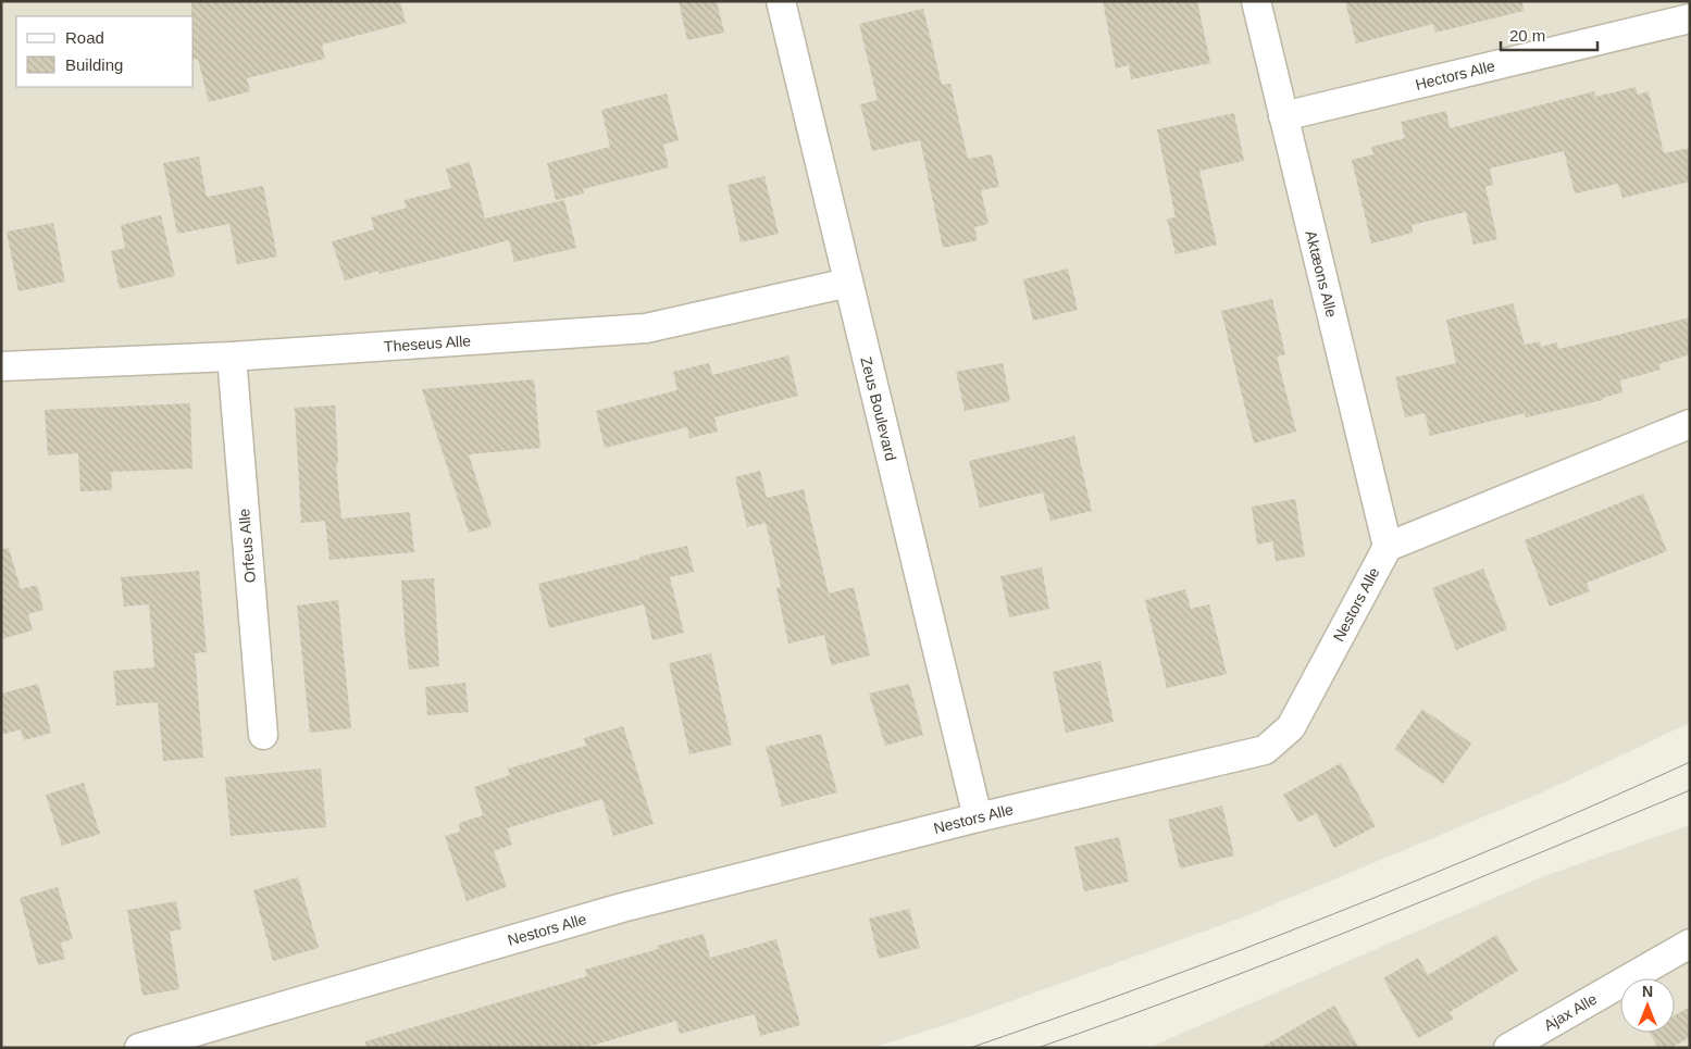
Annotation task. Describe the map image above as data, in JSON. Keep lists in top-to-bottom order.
{
  "streets": {
    "street": [
      "Hectors Alle",
      "Aktæons Alle",
      "Theseus Alle",
      "Zeus Boulevard",
      "Orfeus Alle",
      "Nestors Alle",
      "Ajax Alle"
    ]
  },
  "crossings": [
    ["Hectors Alle", "Aktæons Alle"],
    ["Aktæons Alle", "Nestors Alle"],
    ["Theseus Alle", "Zeus Boulevard"],
    ["Theseus Alle", "Orfeus Alle"],
    ["Zeus Boulevard", "Nestors Alle"]
  ],
  "legend": ["Road", "Building"],
  "scale_bar": "20 m",
  "north": "top"
}
